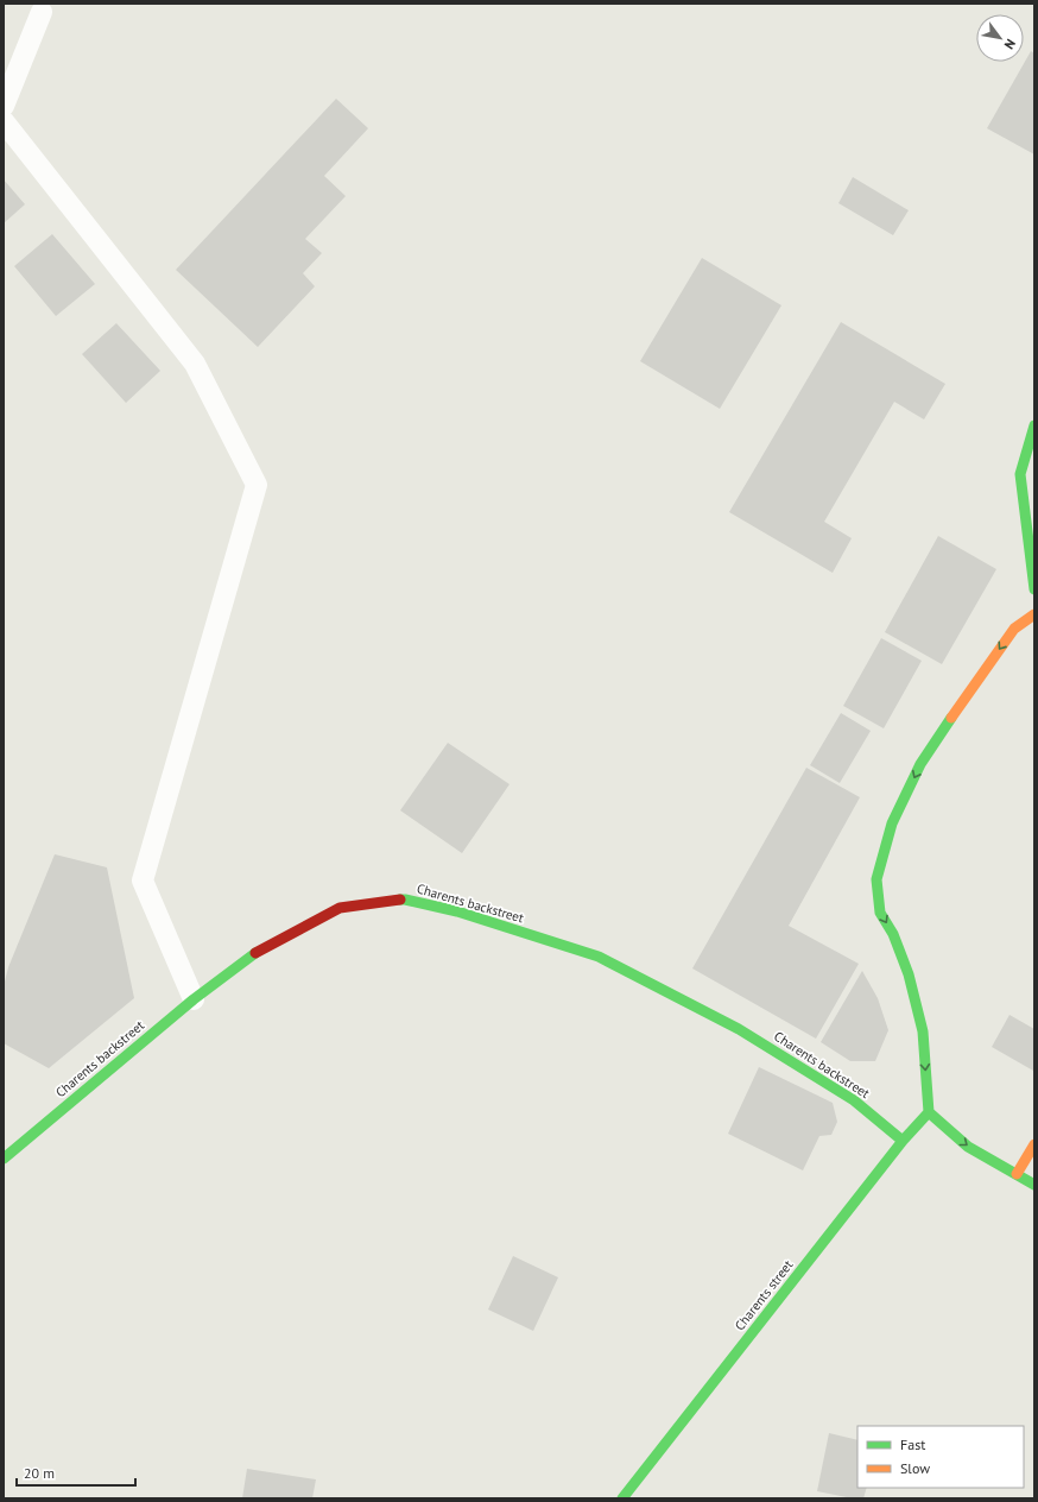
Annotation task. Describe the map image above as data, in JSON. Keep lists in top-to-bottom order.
{
  "streets": {
    "main road": ["Charents backstreet", "Charents street"]
  },
  "crossings": [
    ["Charents backstreet", "Charents street"]
  ],
  "legend": ["Fast", "Slow"],
  "scale_bar": "20 m",
  "north": "bottom right"
}
